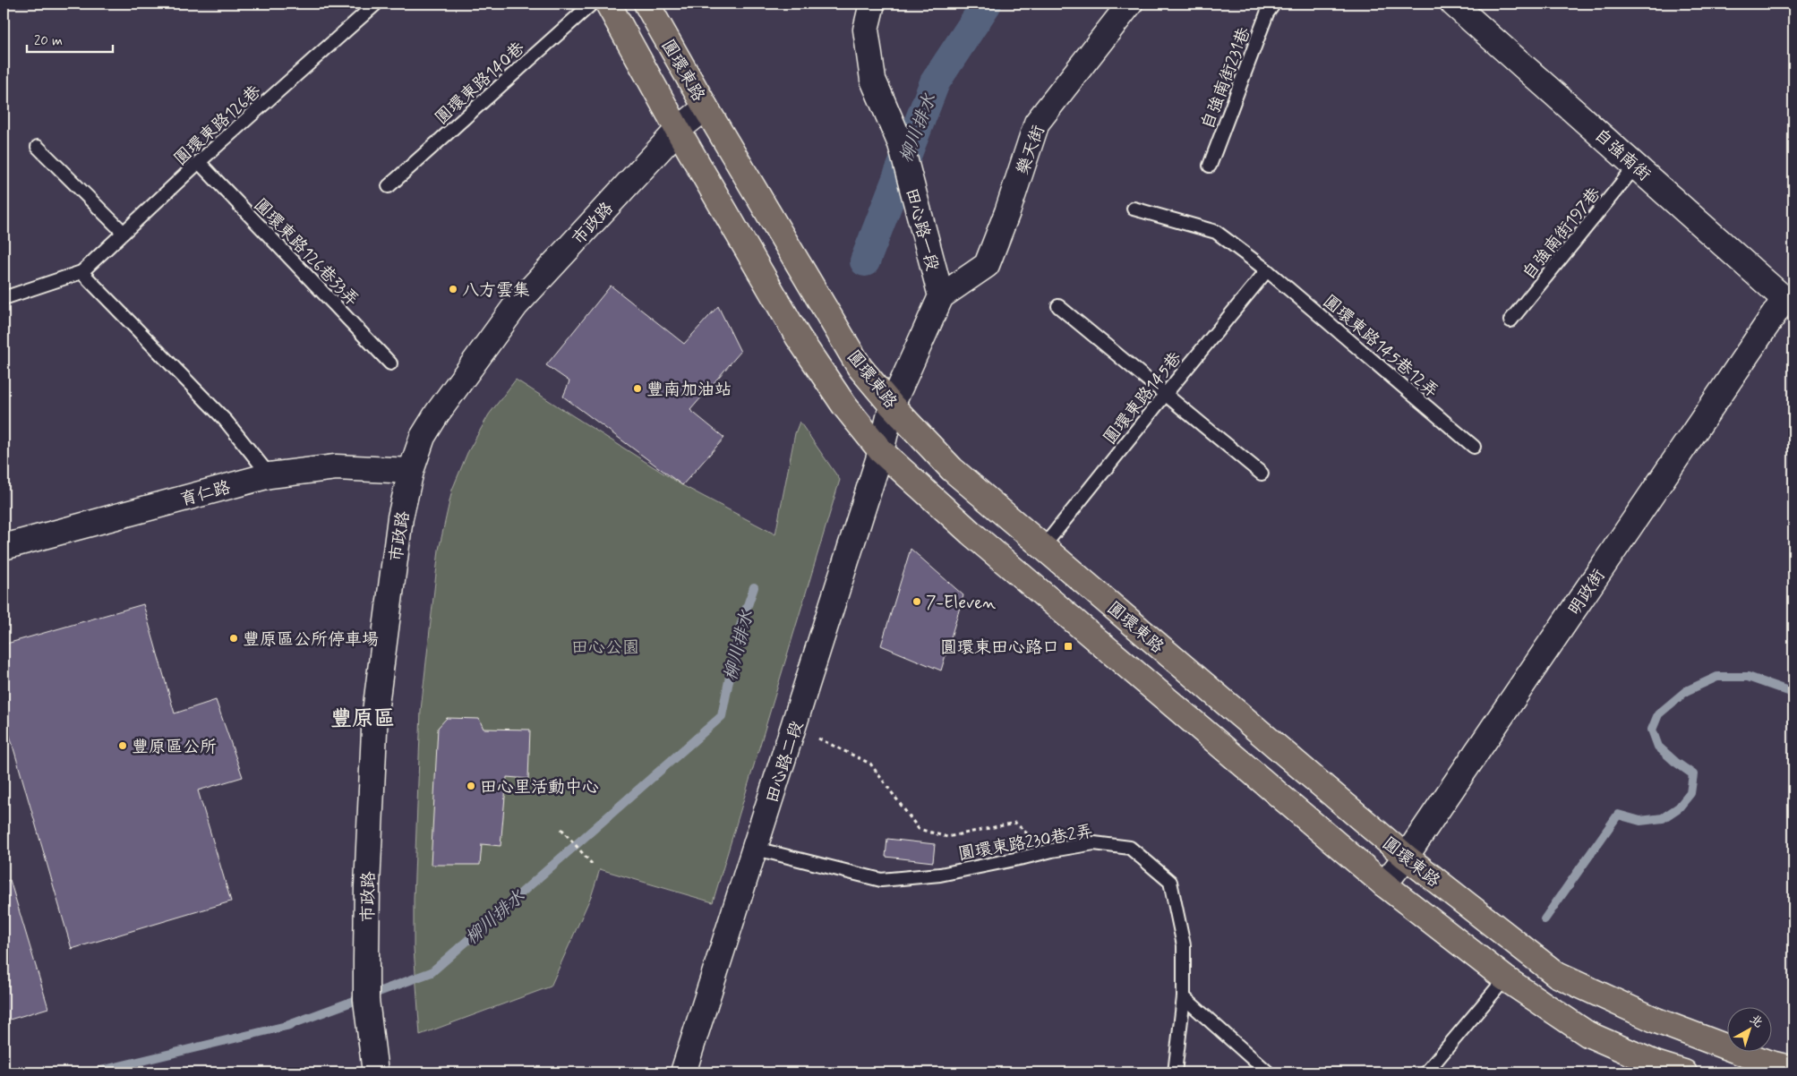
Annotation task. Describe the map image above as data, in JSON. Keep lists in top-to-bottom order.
{
  "streets": {
    "main road": ["圓環東路"],
    "street": [
      "樂天街",
      "自強南街",
      "市政路",
      "田心路一段",
      "育仁路",
      "明政街",
      "田心路二段"
    ],
    "lane": [
      "自強南街231巷",
      "圓環東路140巷",
      "圓環東路126巷",
      "自強南街197巷",
      "圓環東路126巷33弄",
      "圓環東路145巷12弄",
      "圓環東路145巷",
      "圓環東路230巷2弄"
    ]
  },
  "crossings": [
    ["圓環東路", "市政路"],
    ["圓環東路", "圓環東路145巷"],
    ["圓環東路", "明政街"],
    ["圓環東路", "田心路二段"],
    ["圓環東路126巷", "圓環東路126巷33弄"],
    ["樂天街", "田心路一段"],
    ["自強南街", "自強南街197巷"],
    ["自強南街", "明政街"],
    ["市政路", "育仁路"],
    ["圓環東路145巷12弄", "圓環東路145巷"],
    ["田心路二段", "圓環東路230巷2弄"]
  ],
  "districts": ["豐原區"],
  "water": ["柳川排水"],
  "parks": ["田心公園"],
  "places": {
    "other": [
      "八方雲集",
      "豐南加油站",
      "7-Eleven",
      "豐原區公所停車場",
      "豐原區公所",
      "田心里活動中心"
    ],
    "transit": ["圓環東田心路口"]
  },
  "scale_bar": "20 m",
  "north": "top right"
}
